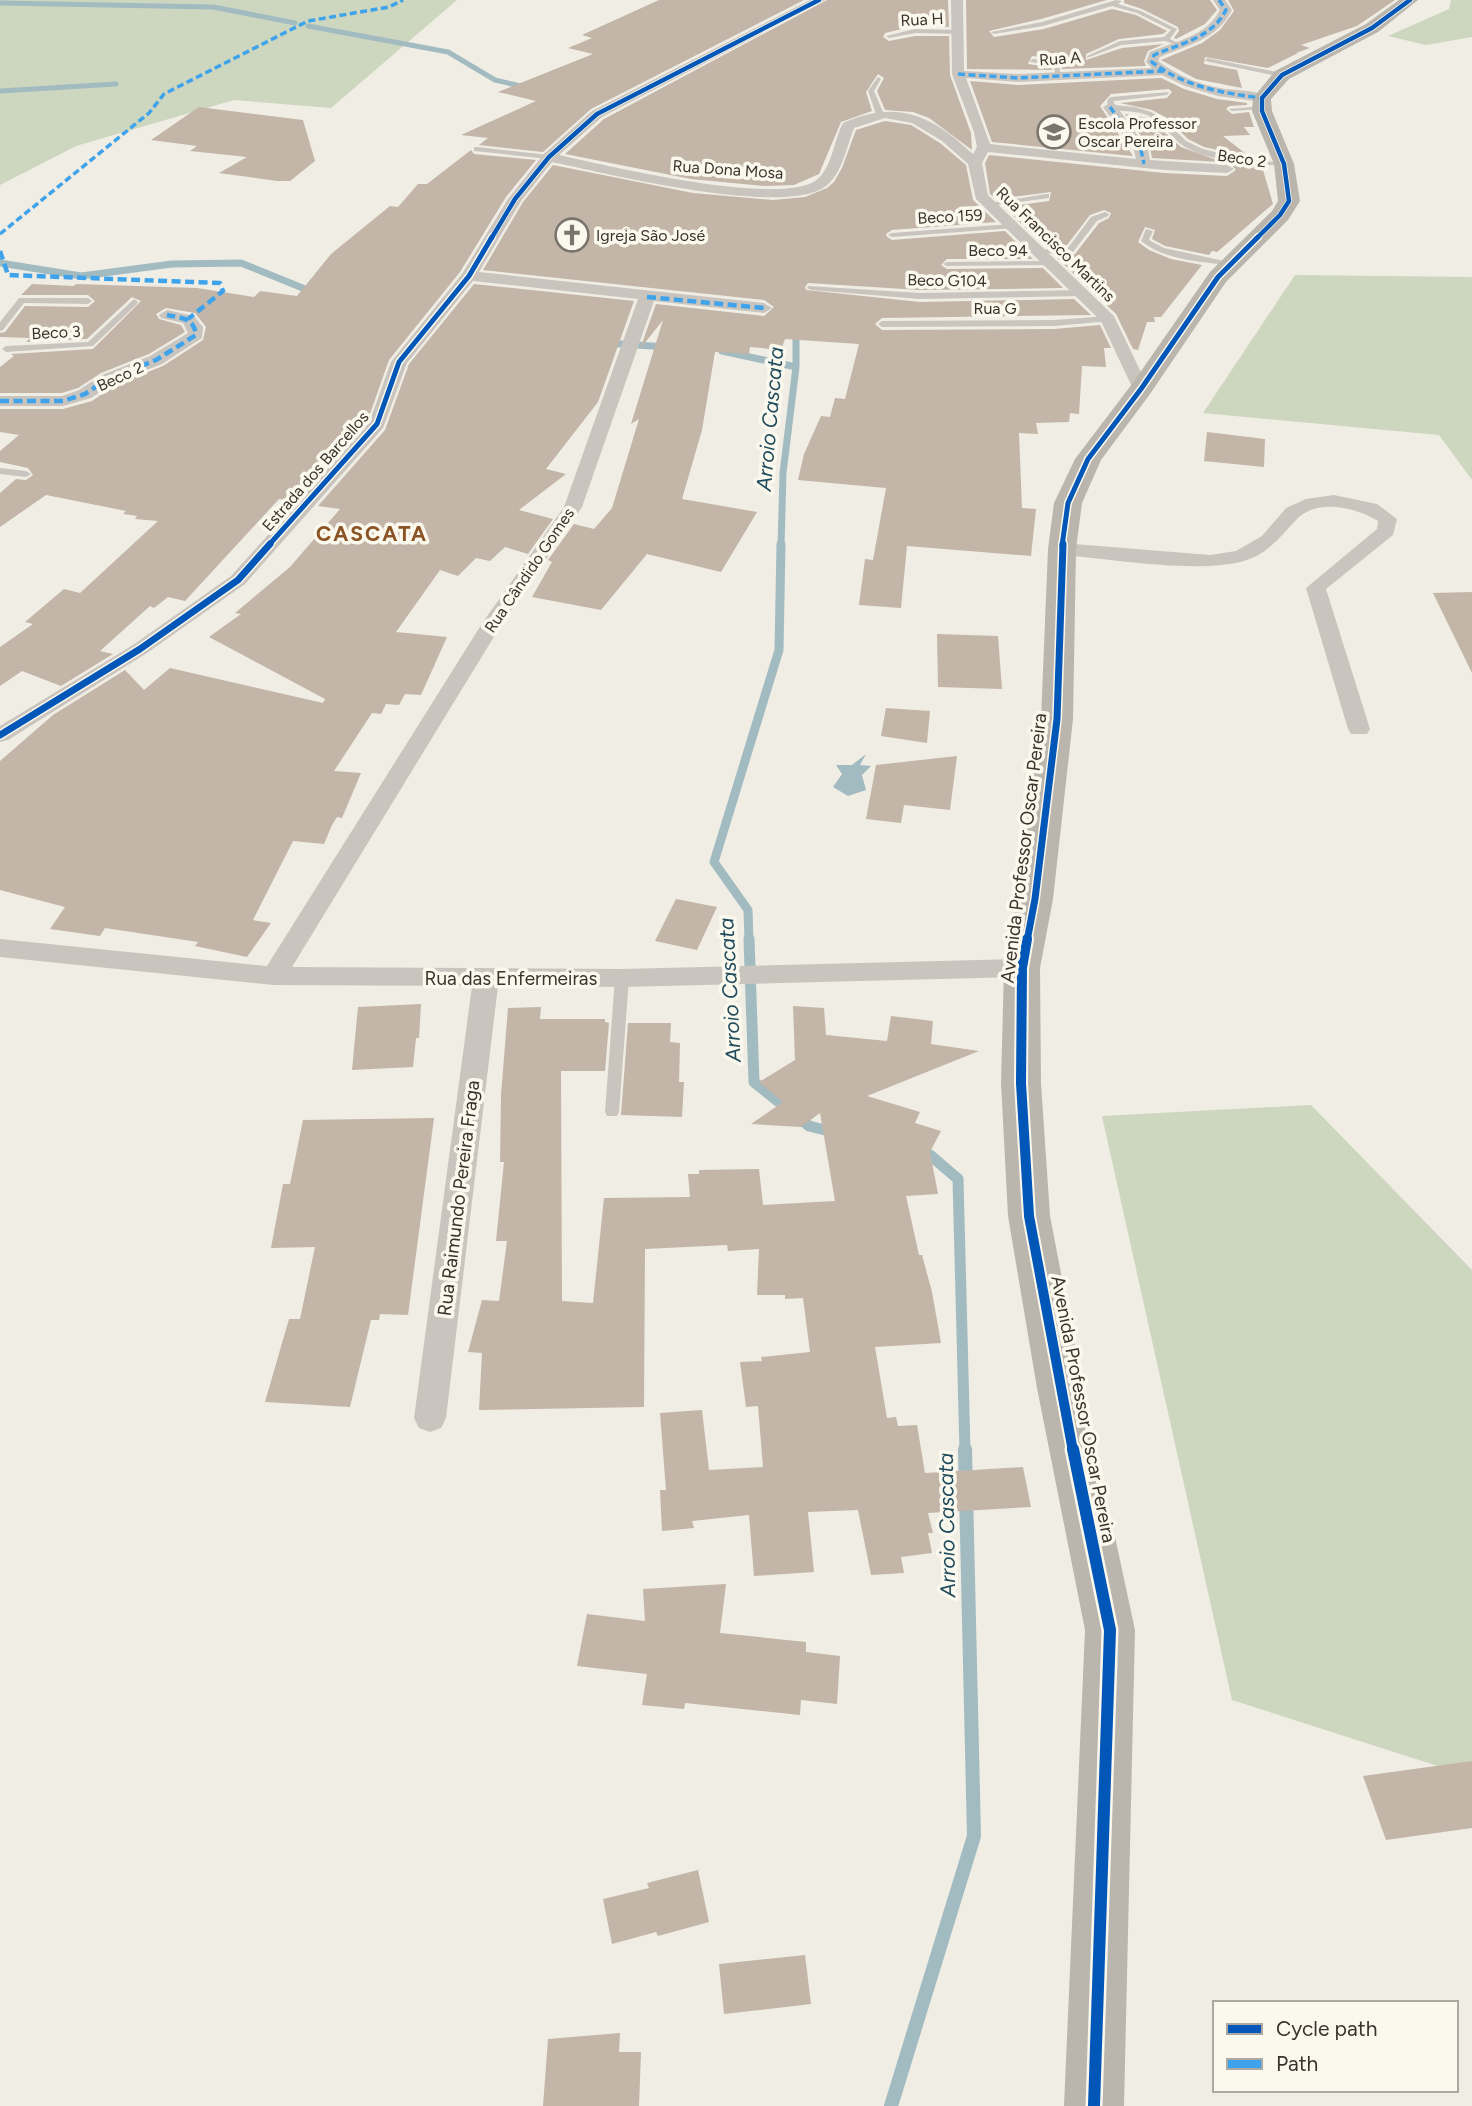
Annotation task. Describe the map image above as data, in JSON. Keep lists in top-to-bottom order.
{
  "streets": {
    "main road": ["Avenida Professor Oscar Pereira"],
    "street": [
      "Rua A",
      "Beco 2",
      "Rua Dona Mosa",
      "Rua Francisco Martins",
      "Estrada dos Barcellos",
      "Rua Cândido Gomes",
      "Rua das Enfermeiras",
      "Rua Raimundo Pereira Fraga"
    ],
    "lane": [
      "Rua H",
      "Beco 159",
      "Beco 94",
      "Beco G104",
      "Rua G",
      "Beco 3"
    ]
  },
  "crossings": [
    ["Beco 2", "Avenida Professor Oscar Pereira"],
    ["Rua Dona Mosa", "Rua Francisco Martins"],
    ["Rua Dona Mosa", "Estrada dos Barcellos"],
    ["Beco 159", "Rua Francisco Martins"],
    ["Rua Francisco Martins", "Beco 94"],
    ["Rua Francisco Martins", "Beco G104"],
    ["Rua Francisco Martins", "Rua G"],
    ["Rua Francisco Martins", "Avenida Professor Oscar Pereira"],
    ["Rua Cândido Gomes", "Rua das Enfermeiras"],
    ["Avenida Professor Oscar Pereira", "Rua das Enfermeiras"],
    ["Rua das Enfermeiras", "Rua Raimundo Pereira Fraga"]
  ],
  "districts": ["CASCATA"],
  "water": ["Arroio Cascata"],
  "places": {
    "school or university": ["Escola Professor Oscar Pereira"],
    "church": ["Igreja São José"]
  },
  "legend": ["Cycle path", "Path"]
}
